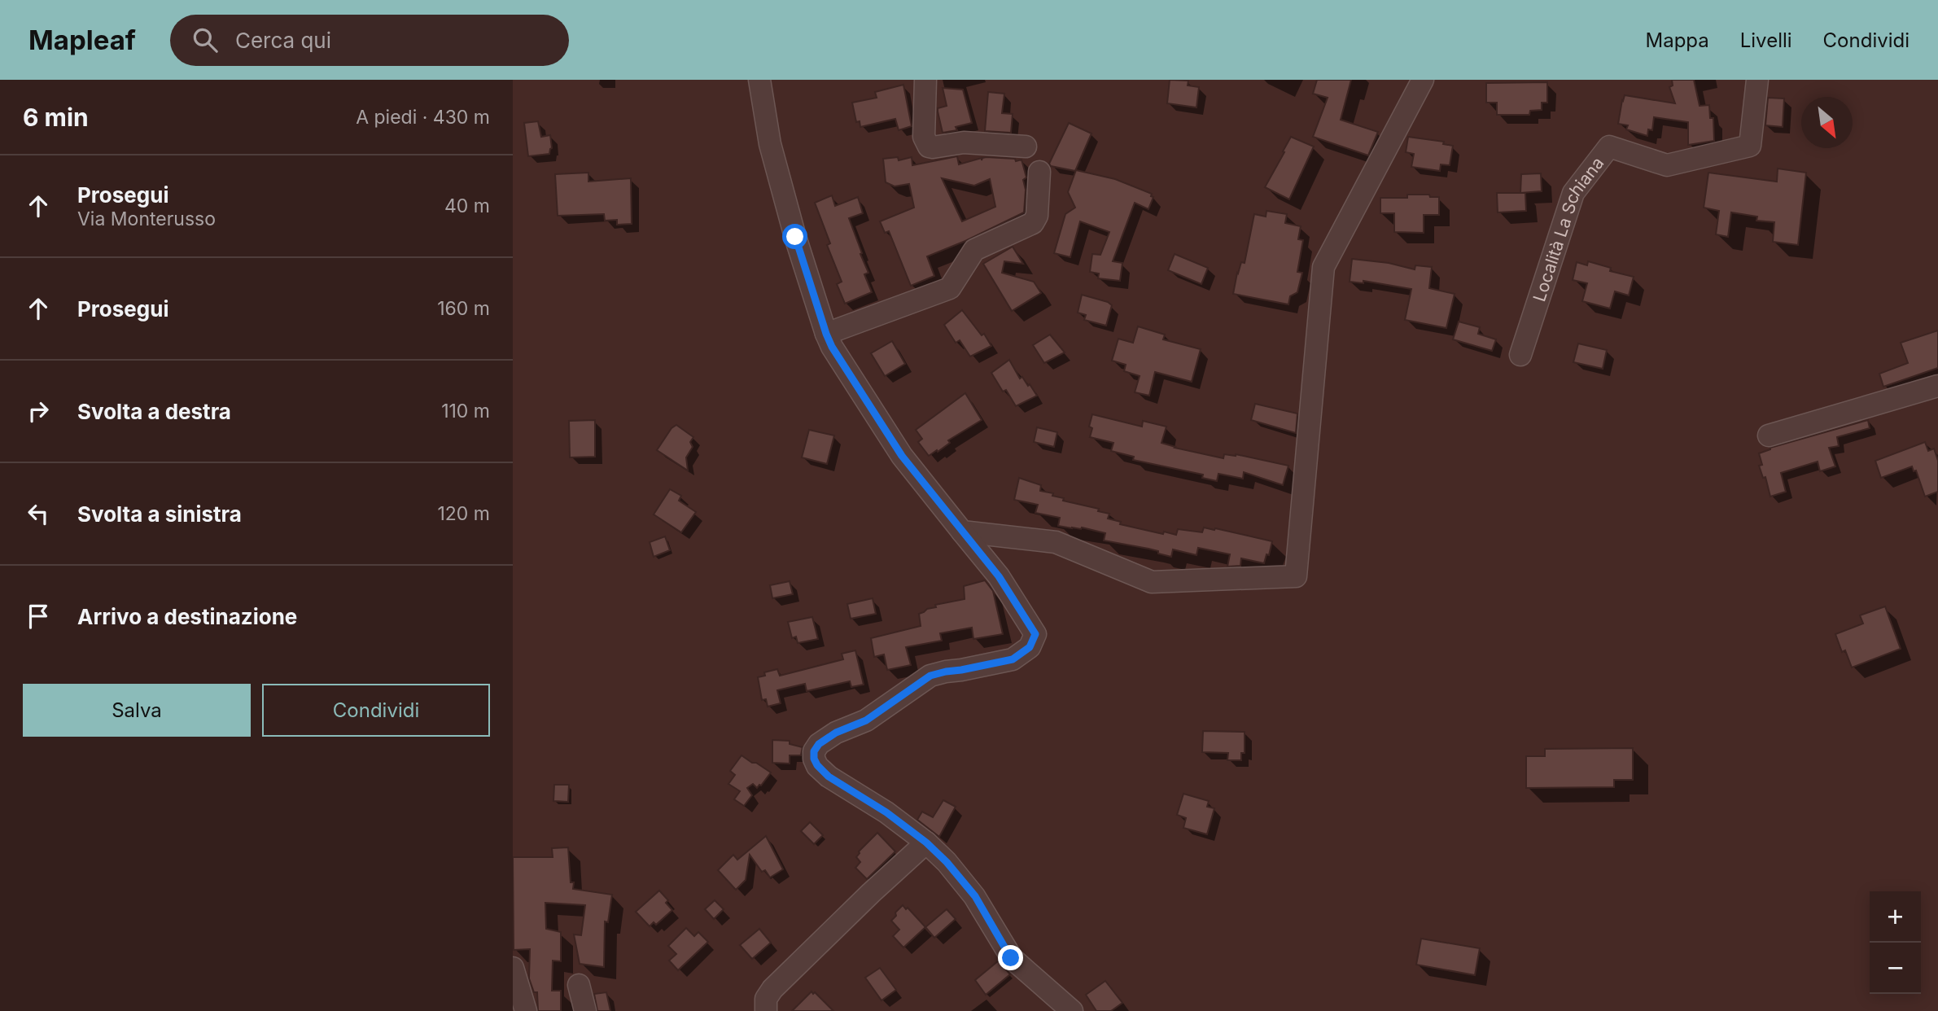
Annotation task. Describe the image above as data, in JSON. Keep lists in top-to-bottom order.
{
  "streets": {
    "street": ["Località La Schiana"]
  },
  "north": "bottom right",
  "page": {
    "header": "Mapleaf",
    "search": "Cerca qui",
    "nav": ["Mappa", "Livelli", "Condividi"],
    "heading": ["6 min", "A piedi · 430 m"],
    "list": [
      ["Prosegui", "Via Monterusso", "40 m"],
      ["Prosegui", "160 m"],
      ["Svolta a destra", "110 m"],
      ["Svolta a sinistra", "120 m"],
      "Arrivo a destinazione"
    ],
    "buttons": ["Salva", "Condividi"],
    "map_buttons": ["+", "−"]
  }
}
